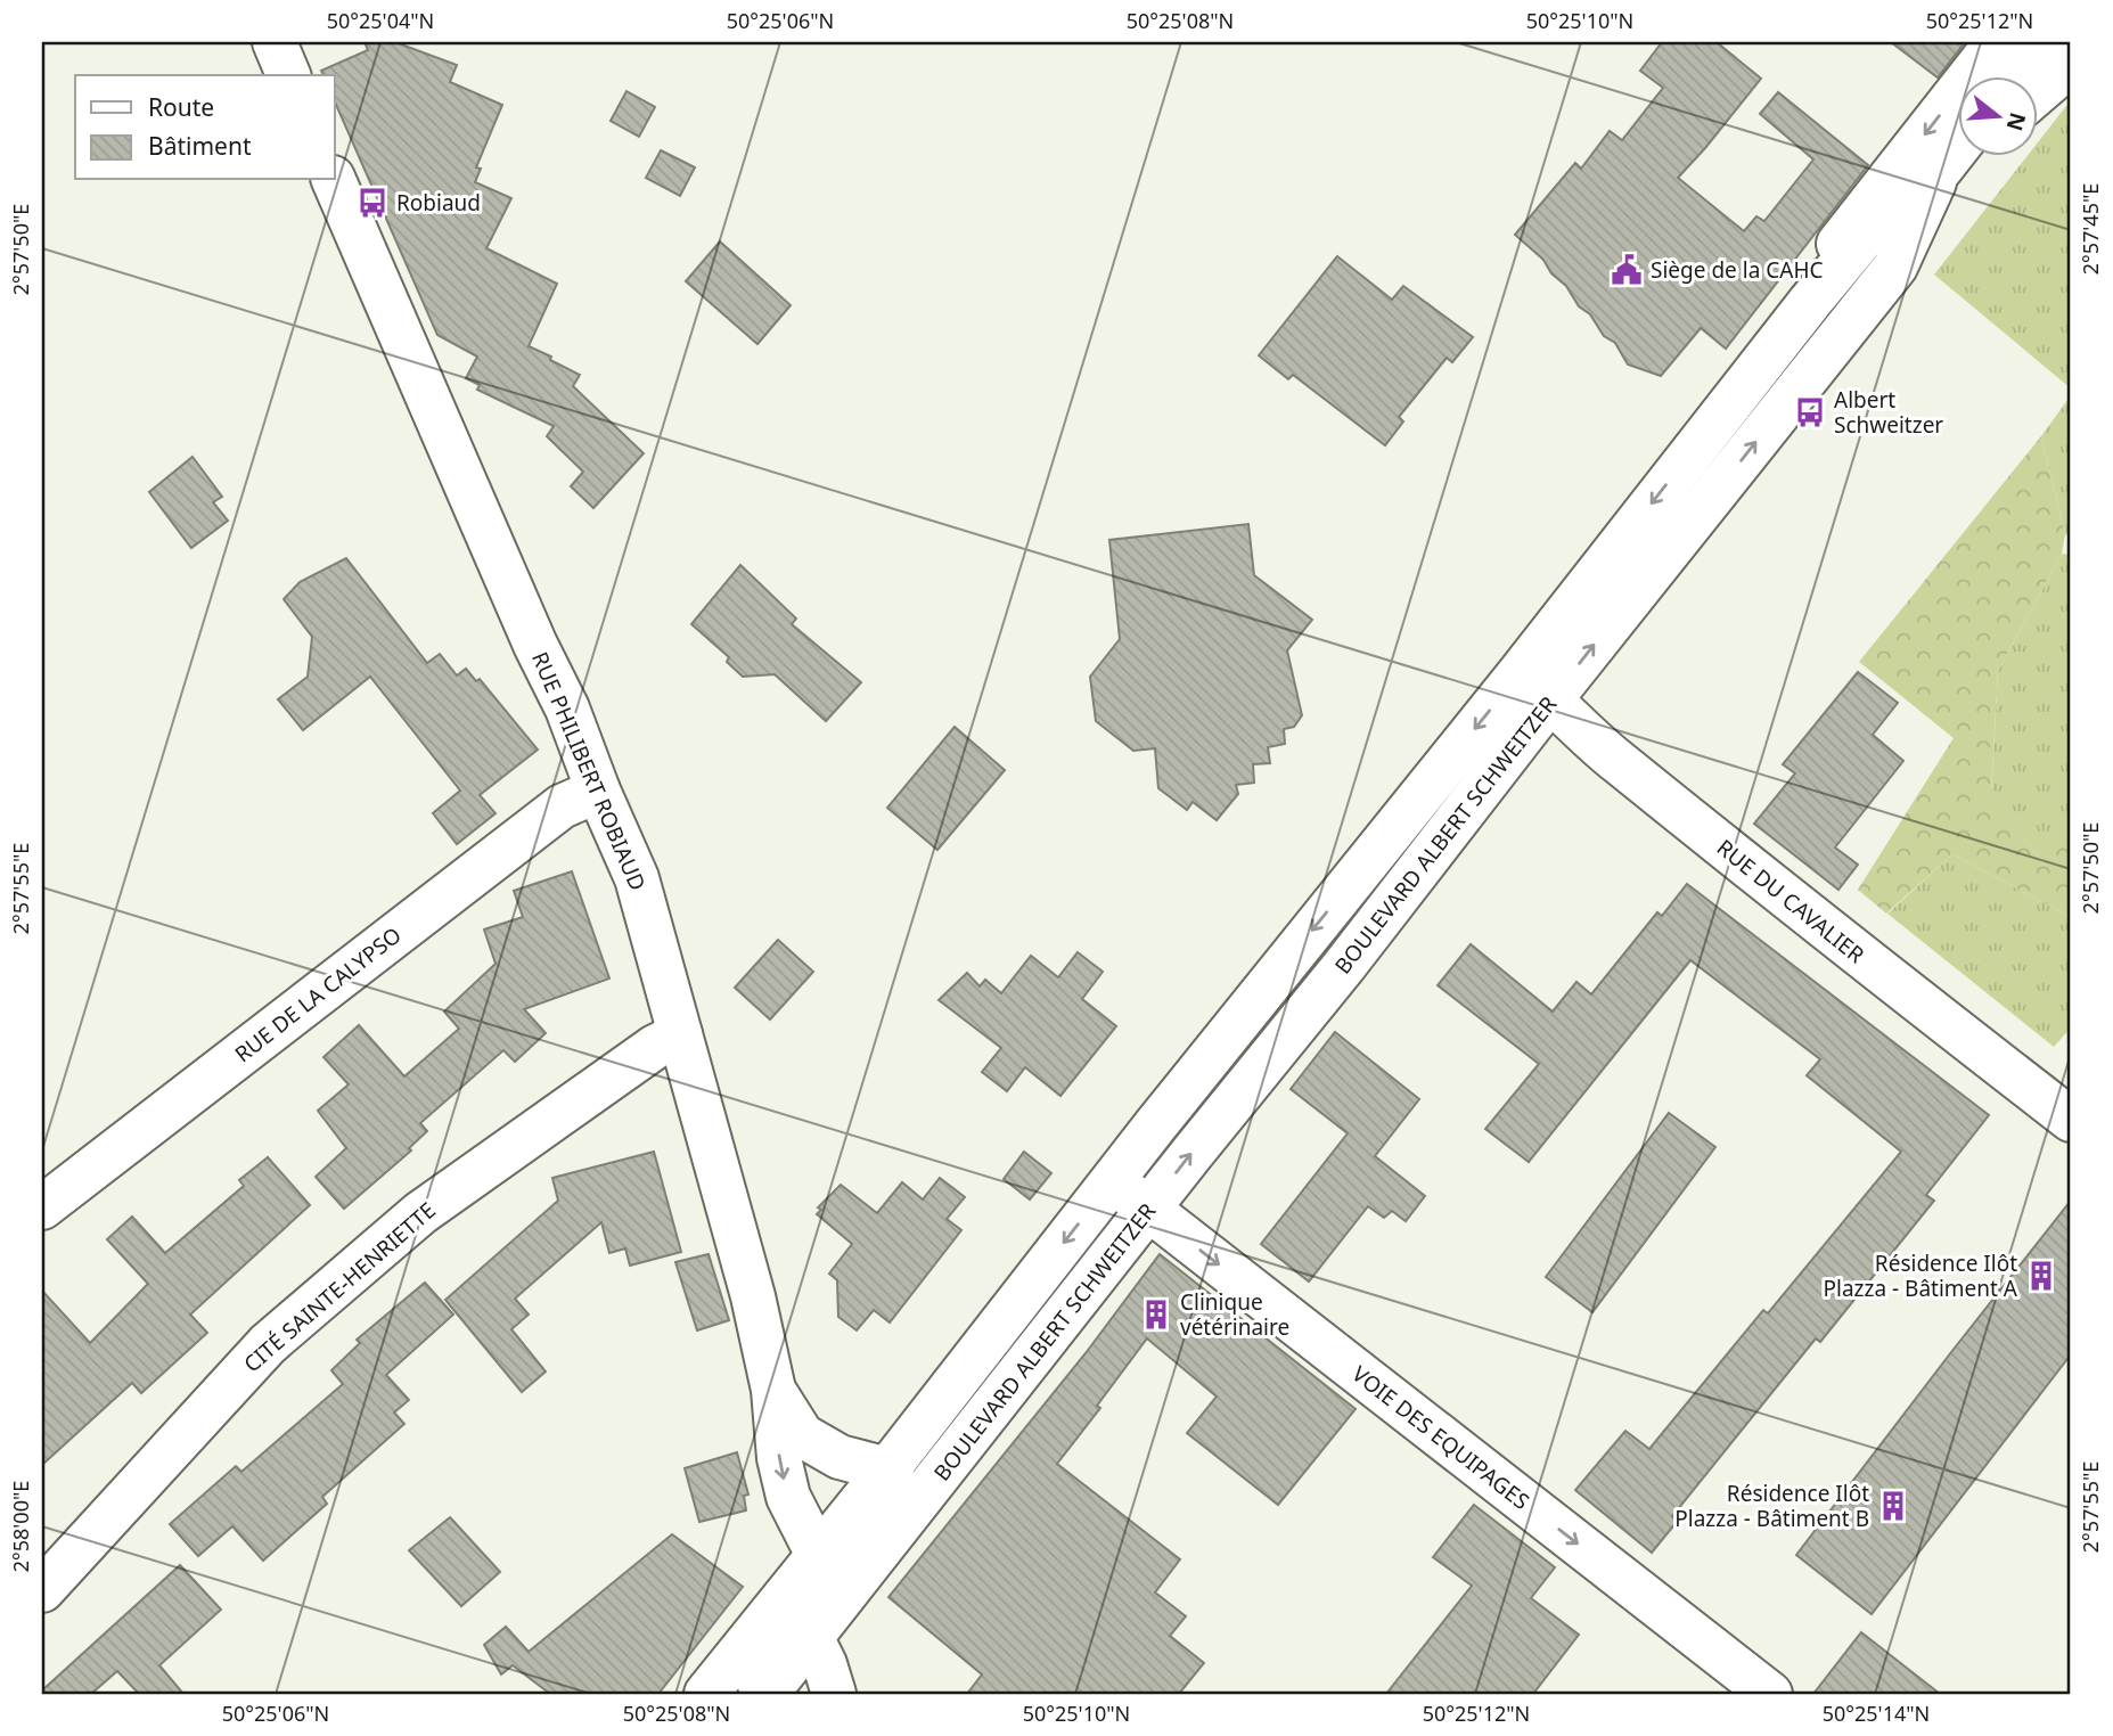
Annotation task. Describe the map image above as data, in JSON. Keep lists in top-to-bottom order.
{
  "streets": {
    "street": [
      "RUE PHILIBERT ROBIAUD",
      "BOULEVARD ALBERT SCHWEITZER",
      "RUE DU CAVALIER",
      "RUE DE LA CALYPSO",
      "CITÉ SAINTE-HENRIETTE",
      "VOIE DES EQUIPAGES"
    ]
  },
  "crossings": [
    ["RUE PHILIBERT ROBIAUD", "BOULEVARD ALBERT SCHWEITZER"],
    ["RUE PHILIBERT ROBIAUD", "RUE DE LA CALYPSO"],
    ["RUE PHILIBERT ROBIAUD", "CITÉ SAINTE-HENRIETTE"],
    ["BOULEVARD ALBERT SCHWEITZER", "RUE DU CAVALIER"],
    ["BOULEVARD ALBERT SCHWEITZER", "VOIE DES EQUIPAGES"]
  ],
  "one_way": ["VOIE DES EQUIPAGES"],
  "places": {
    "bus stop": ["Robiaud", "Albert Schweitzer"],
    "public building": ["Siège de la CAHC"],
    "building": ["Résidence Ilôt Plazza - Bâtiment A", "Clinique vétérinaire", "Résidence Ilôt Plazza - Bâtiment B"]
  },
  "legend": ["Route", "Bâtiment"],
  "north": "right",
  "coordinates": [
    "50°25'04\"N",
    "50°25'06\"N",
    "50°25'08\"N",
    "50°25'10\"N",
    "50°25'12\"N",
    "2°57'45\"E",
    "2°57'50\"E",
    "2°57'55\"E",
    "2°58'00\"E",
    "50°25'14\"N"
  ]
}
